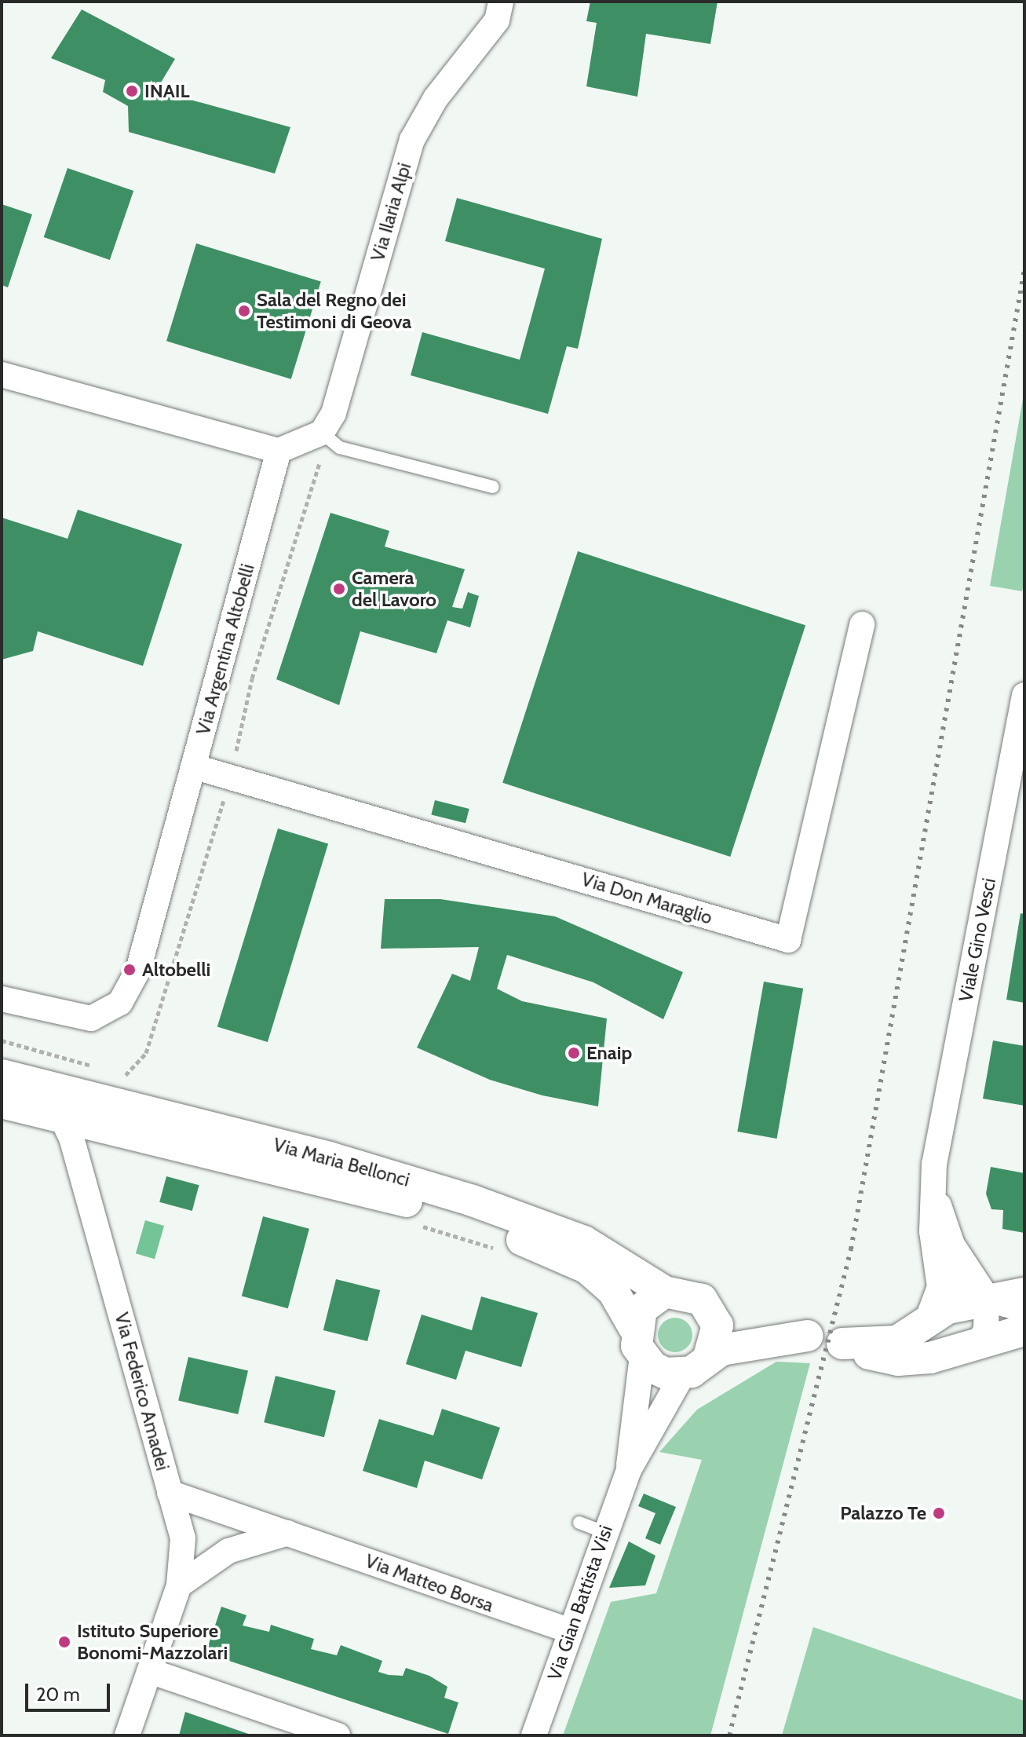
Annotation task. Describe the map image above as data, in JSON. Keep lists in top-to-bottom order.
{
  "streets": {
    "street": [
      "Via Ilaria Alpi",
      "Via Argentina Altobelli",
      "Via Don Maraglio",
      "Viale Gino Vesci",
      "Via Maria Bellonci",
      "Via Federico Amadei",
      "Via Matteo Borsa",
      "Via Gian Battista Visi"
    ]
  },
  "crossings": [
    ["Via Argentina Altobelli", "Via Don Maraglio"],
    ["Via Maria Bellonci", "Via Federico Amadei"],
    ["Via Maria Bellonci", "Via Gian Battista Visi"],
    ["Via Federico Amadei", "Via Matteo Borsa"],
    ["Via Matteo Borsa", "Via Gian Battista Visi"]
  ],
  "places": [
    "INAIL",
    "Sala del Regno dei Testimoni di Geova",
    "Camera del Lavoro",
    "Altobelli",
    "Enaip",
    "Palazzo Te",
    "Istituto Superiore Bonomi-Mazzolari"
  ],
  "scale_bar": "20 m"
}
